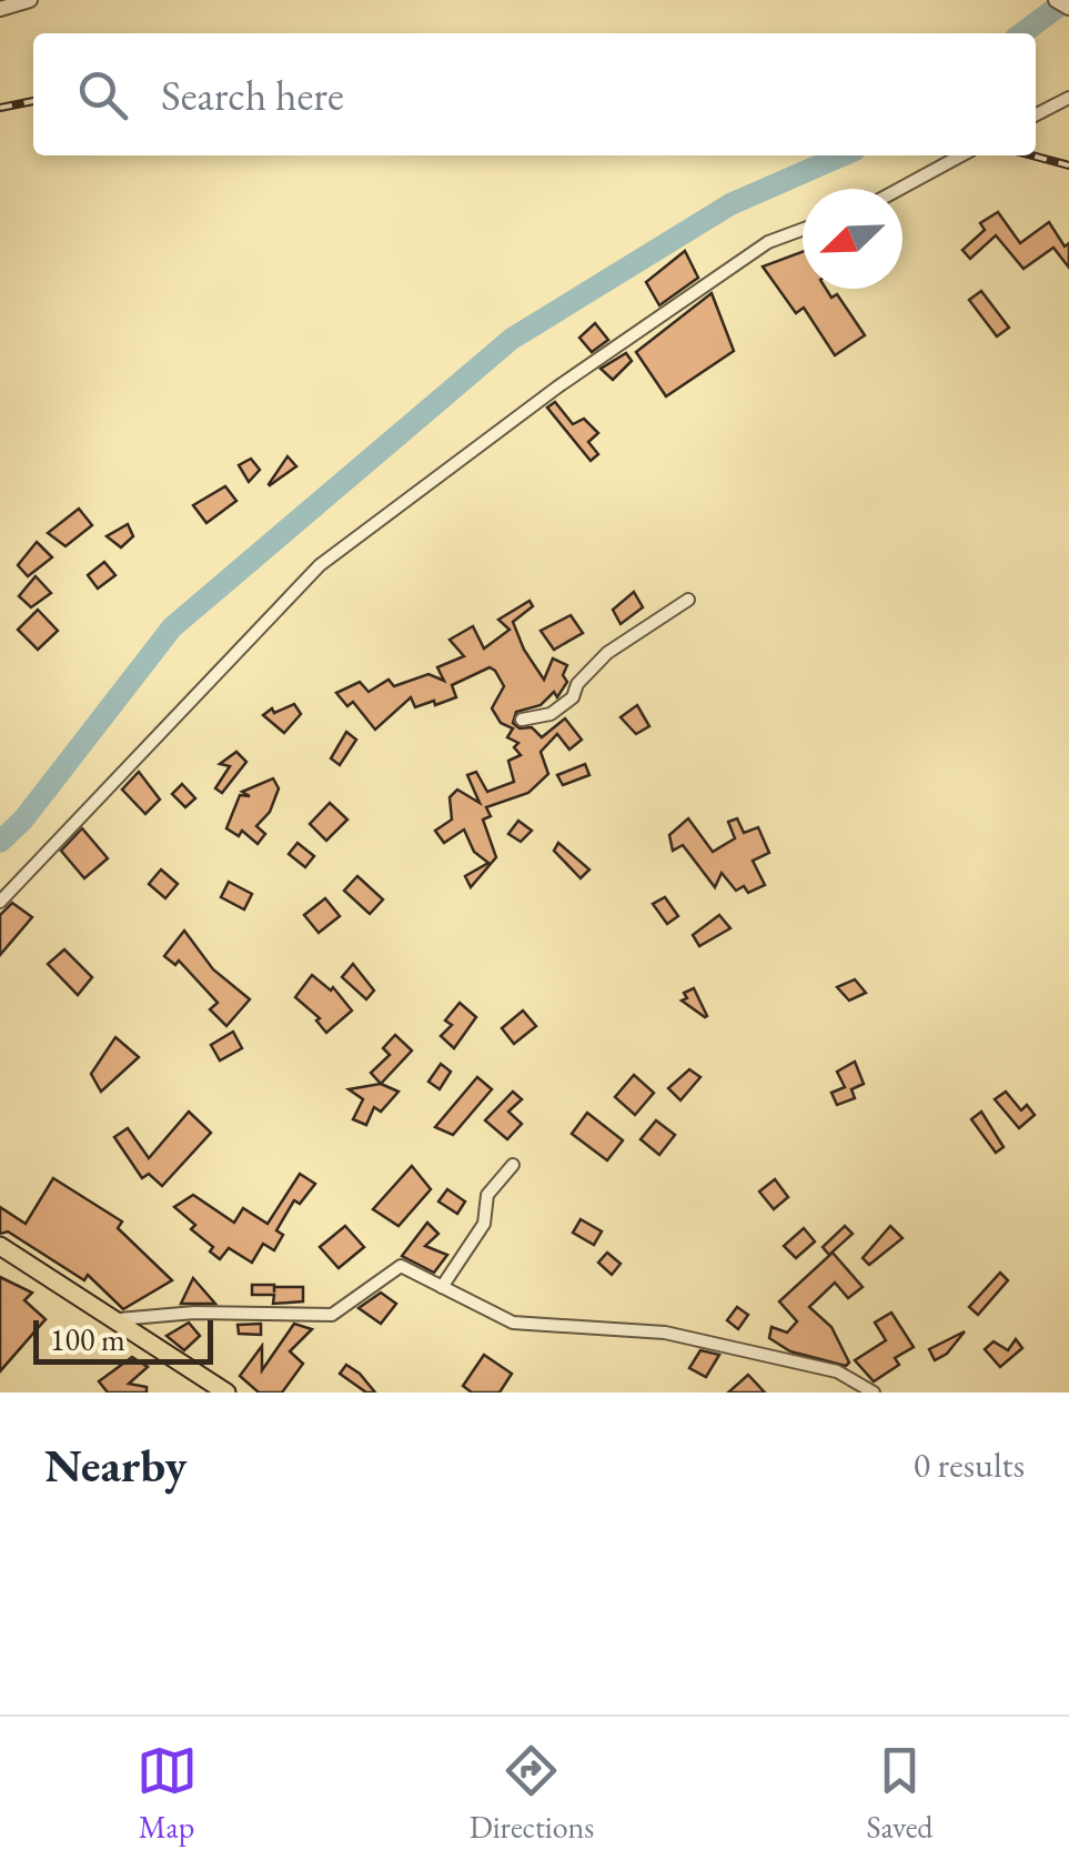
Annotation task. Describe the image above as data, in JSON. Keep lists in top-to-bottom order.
{
  "scale_bar": "100 m",
  "north": "bottom left",
  "page": {
    "search": "Search here",
    "scale": "100 m",
    "heading": ["Nearby", "0 results"],
    "nav": ["Map", "Directions", "Saved"]
  }
}
